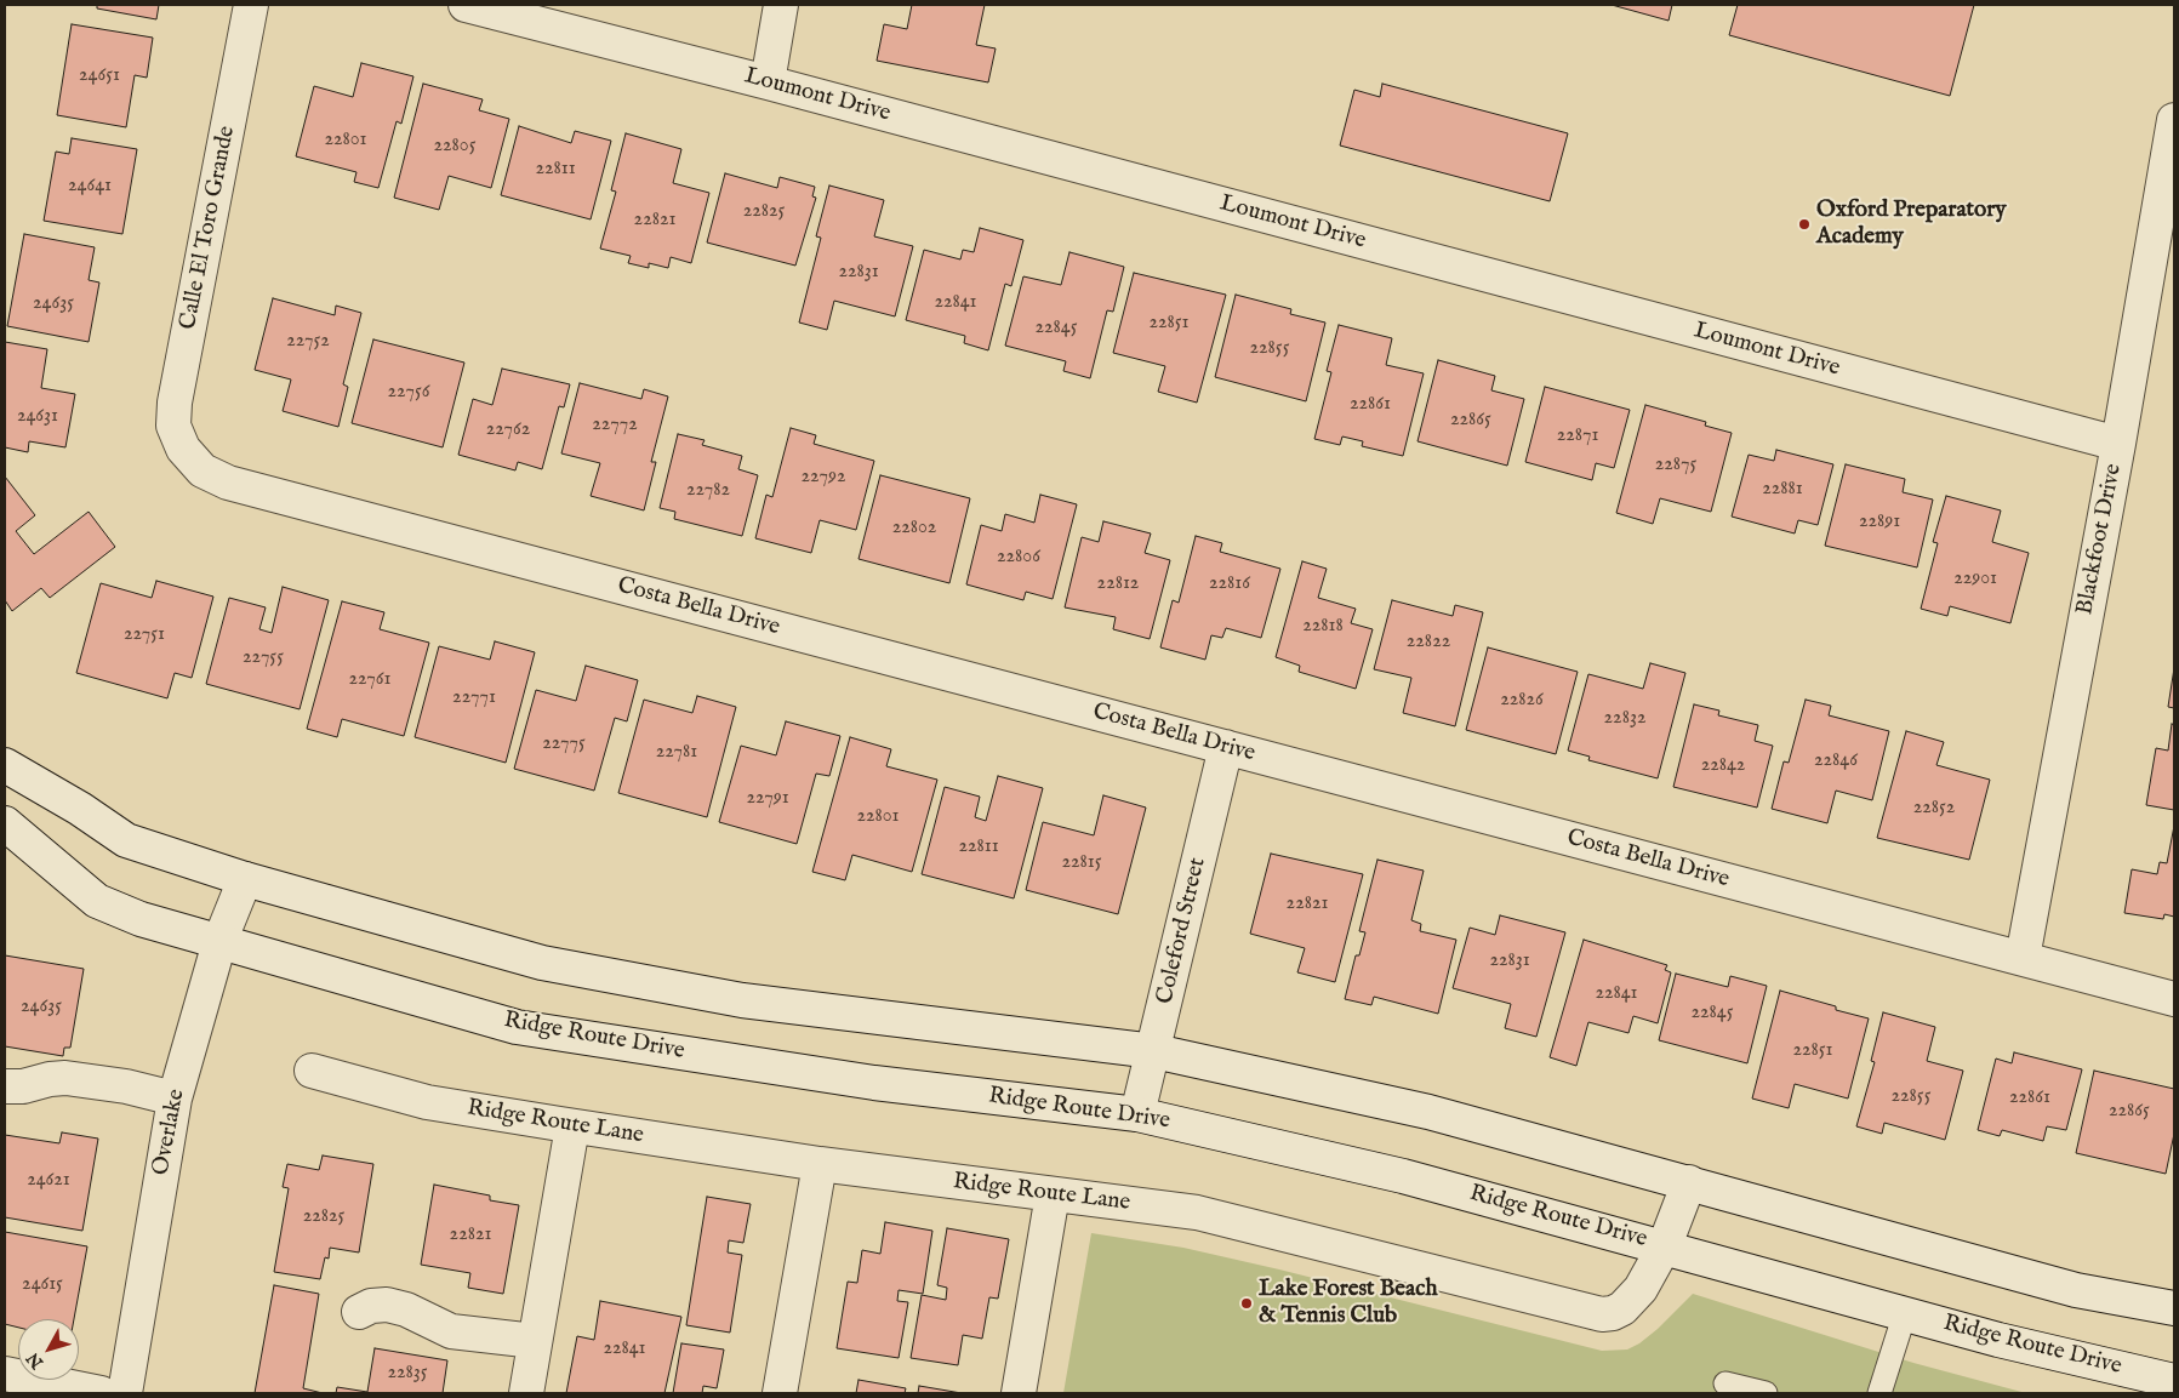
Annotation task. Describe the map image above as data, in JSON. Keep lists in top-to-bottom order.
{
  "streets": {
    "street": [
      "Loumont Drive",
      "Calle El Toro Grande",
      "Blackfoot Drive",
      "Costa Bella Drive",
      "Coleford Street",
      "Ridge Route Drive",
      "Ridge Route Lane",
      "Overlake"
    ]
  },
  "crossings": [
    ["Loumont Drive", "Blackfoot Drive"],
    ["Calle El Toro Grande", "Costa Bella Drive"],
    ["Blackfoot Drive", "Costa Bella Drive"],
    ["Costa Bella Drive", "Coleford Street"],
    ["Coleford Street", "Ridge Route Drive"],
    ["Ridge Route Drive", "Ridge Route Lane"],
    ["Ridge Route Drive", "Overlake"]
  ],
  "places": ["Oxford Preparatory Academy", "Lake Forest Beach & Tennis Club"],
  "house_numbers": [
    "24651",
    "22801",
    "22805",
    "22811",
    "24641",
    "22825",
    "22821",
    "22831",
    "22841",
    "24635",
    "22851",
    "22845",
    "22752",
    "22855",
    "22756",
    "22861",
    "24631",
    "22865",
    "22772",
    "22762",
    "22871",
    "22875",
    "22792",
    "22881",
    "22782",
    "22891",
    "22802",
    "22806",
    "22901",
    "22812",
    "22816",
    "22818",
    "22751",
    "22822",
    "22755",
    "22761",
    "22771",
    "22826",
    "22832",
    "22775",
    "22781",
    "22846",
    "22842",
    "22791",
    "22852",
    "22801",
    "22811",
    "22815",
    "22821",
    "22831",
    "22841",
    "24635",
    "22845",
    "22851",
    "22855",
    "22861",
    "22865",
    "24621",
    "22825",
    "22821",
    "24615",
    "22841",
    "22835"
  ],
  "north": "bottom left"
}
